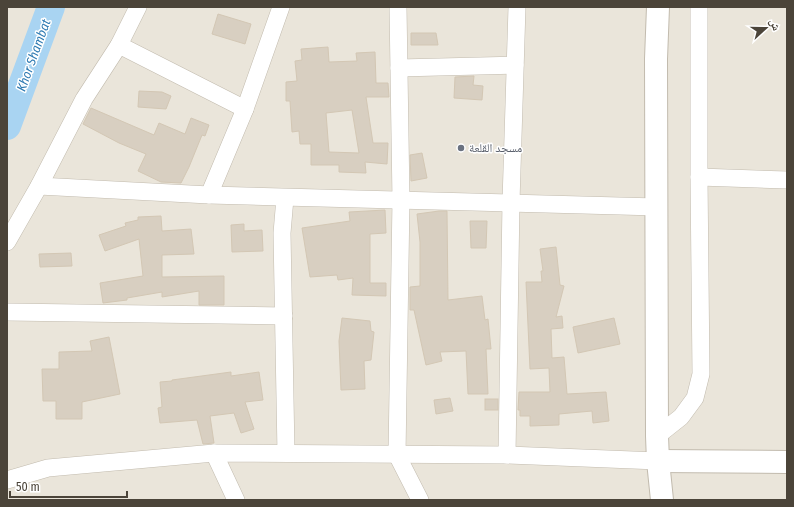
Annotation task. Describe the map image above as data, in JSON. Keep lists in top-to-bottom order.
{
  "water": ["Khor Shambat"],
  "places": ["مسجد القلعة"],
  "scale_bar": "50 m",
  "north": "right"
}
